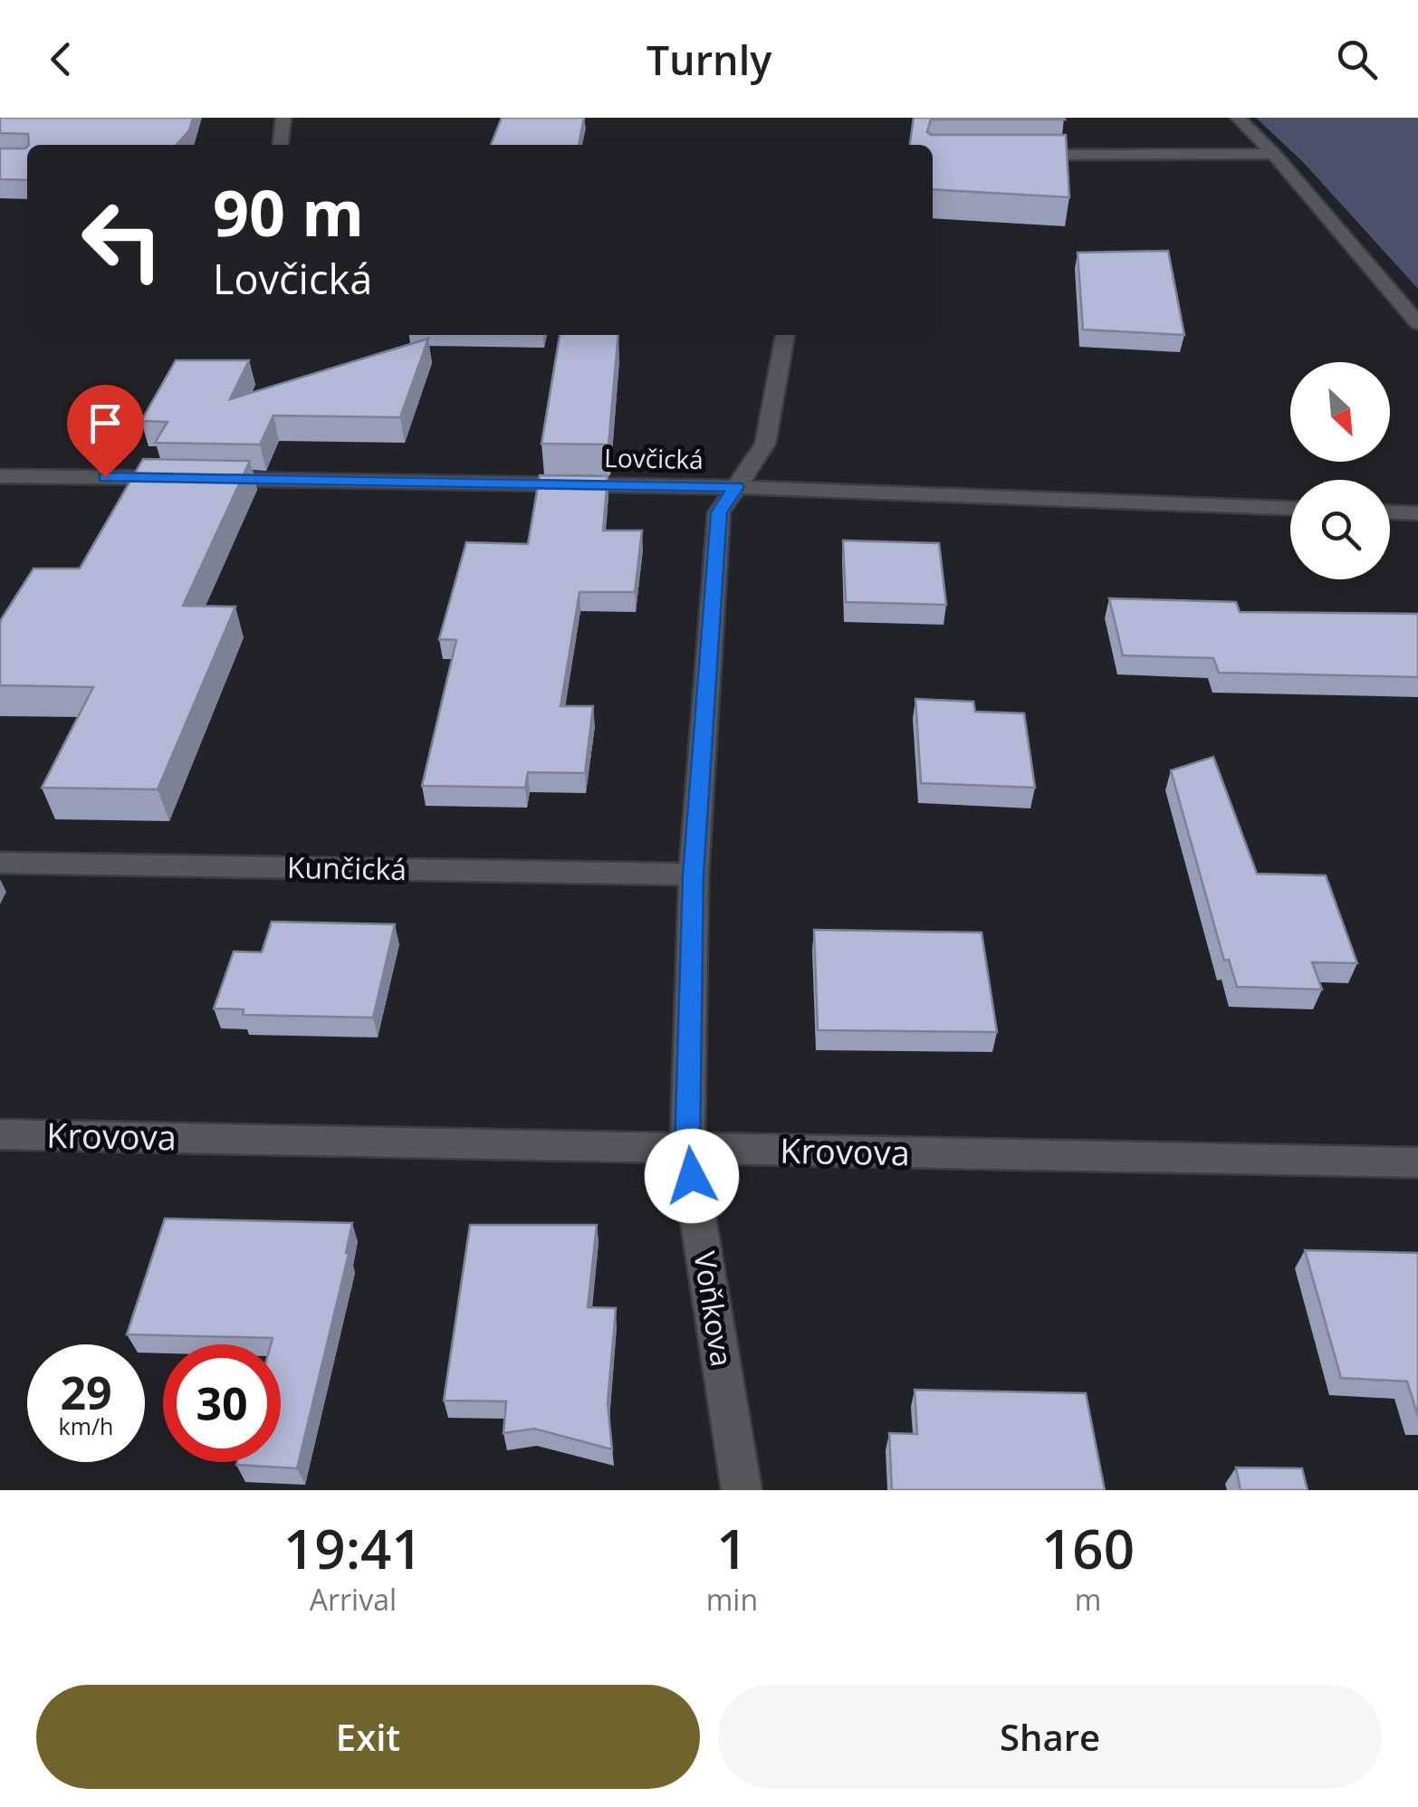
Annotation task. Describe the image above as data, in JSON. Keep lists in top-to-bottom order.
{
  "streets": {
    "street": [
      "Lovčická",
      "Kunčická",
      "Krovova",
      "Voňkova"
    ]
  },
  "crossings": [
    ["Lovčická", "Voňkova"],
    ["Kunčická", "Voňkova"],
    ["Krovova", "Voňkova"]
  ],
  "north": "bottom right",
  "page": {
    "header": "Turnly",
    "turn": ["90 m", "Lovčická"],
    "speed": "29 km/h",
    "limit": "30",
    "eta": [
      "19:41",
      "Arrival",
      "1",
      "min",
      "160",
      "m"
    ],
    "buttons": ["Exit", "Share"]
  }
}
